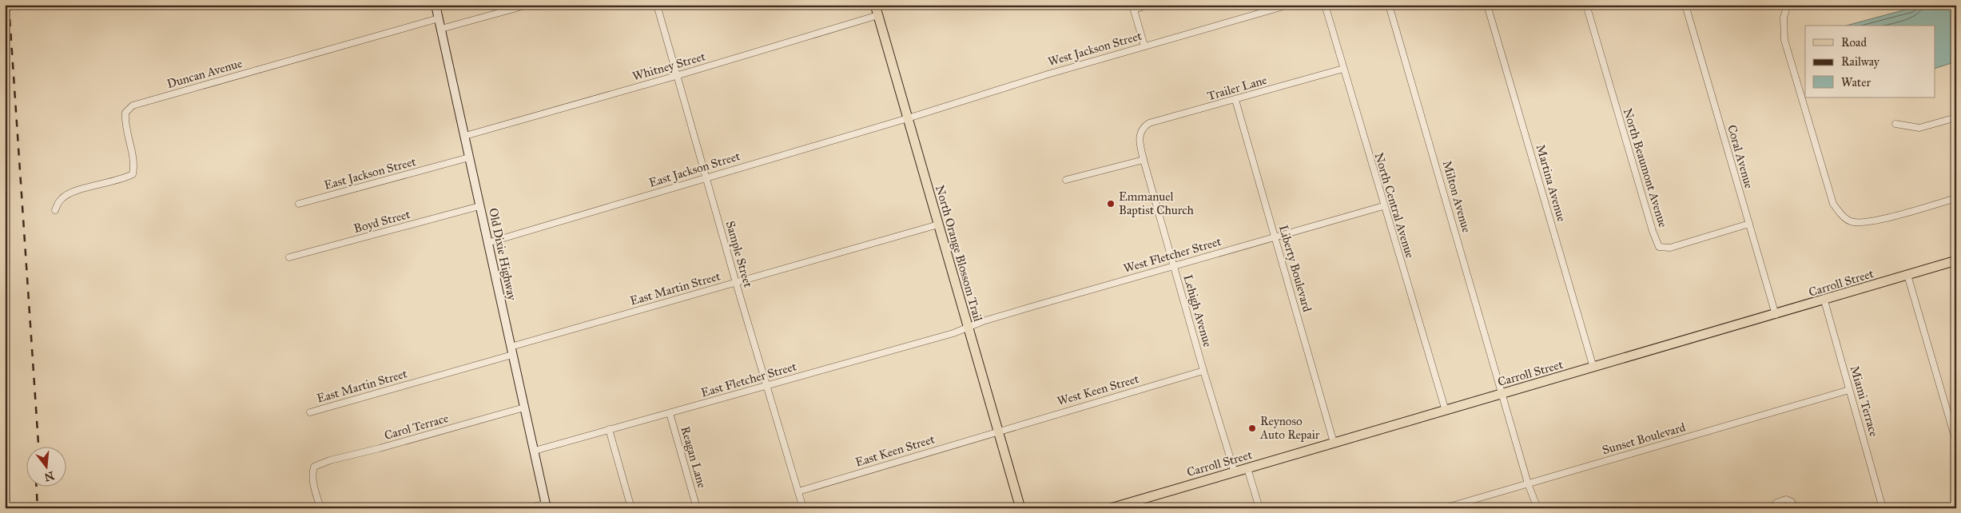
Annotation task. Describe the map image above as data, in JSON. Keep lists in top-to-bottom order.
{
  "streets": {
    "main road": ["North Orange Blossom Trail", "Carroll Street"],
    "street": [
      "West Jackson Street",
      "Whitney Street",
      "Duncan Avenue",
      "Trailer Lane",
      "Coral Avenue",
      "North Beaumont Avenue",
      "East Jackson Street",
      "Martina Avenue",
      "Milton Avenue",
      "North Central Avenue",
      "Boyd Street",
      "Old Dixie Highway",
      "Sample Street",
      "West Fletcher Street",
      "Liberty Boulevard",
      "East Martin Street",
      "Lehigh Avenue",
      "East Fletcher Street",
      "West Keen Street",
      "Miami Terrace",
      "Carol Terrace",
      "Sunset Boulevard",
      "East Keen Street",
      "Reagan Lane"
    ]
  },
  "crossings": [
    ["West Jackson Street", "East Jackson Street"],
    ["West Jackson Street", "North Orange Blossom Trail"],
    ["Whitney Street", "North Orange Blossom Trail"],
    ["Whitney Street", "Old Dixie Highway"],
    ["Whitney Street", "Sample Street"],
    ["Duncan Avenue", "Old Dixie Highway"],
    ["Trailer Lane", "North Central Avenue"],
    ["Trailer Lane", "Liberty Boulevard"],
    ["Trailer Lane", "Lehigh Avenue"],
    ["Coral Avenue", "North Beaumont Avenue"],
    ["Coral Avenue", "Carroll Street"],
    ["East Jackson Street", "North Orange Blossom Trail"],
    ["East Jackson Street", "Old Dixie Highway"],
    ["East Jackson Street", "Sample Street"],
    ["Martina Avenue", "Carroll Street"],
    ["Milton Avenue", "Carroll Street"],
    ["Milton Avenue", "Sunset Boulevard"],
    ["North Central Avenue", "West Fletcher Street"],
    ["North Central Avenue", "Carroll Street"],
    ["Boyd Street", "Old Dixie Highway"],
    ["North Orange Blossom Trail", "West Fletcher Street"],
    ["North Orange Blossom Trail", "East Martin Street"],
    ["North Orange Blossom Trail", "East Fletcher Street"],
    ["North Orange Blossom Trail", "West Keen Street"],
    ["North Orange Blossom Trail", "East Keen Street"],
    ["Old Dixie Highway", "East Martin Street"],
    ["Old Dixie Highway", "East Fletcher Street"],
    ["Old Dixie Highway", "Carol Terrace"],
    ["Sample Street", "East Martin Street"],
    ["Sample Street", "East Fletcher Street"],
    ["Sample Street", "East Keen Street"],
    ["West Fletcher Street", "Liberty Boulevard"],
    ["West Fletcher Street", "Lehigh Avenue"],
    ["West Fletcher Street", "East Fletcher Street"],
    ["Liberty Boulevard", "Carroll Street"],
    ["Carroll Street", "Lehigh Avenue"],
    ["Carroll Street", "Miami Terrace"],
    ["Lehigh Avenue", "West Keen Street"],
    ["East Fletcher Street", "Reagan Lane"],
    ["West Keen Street", "East Keen Street"],
    ["Miami Terrace", "Sunset Boulevard"]
  ],
  "places": ["Emmanuel Baptist Church", "Reynoso Auto Repair"],
  "legend": ["Road", "Railway", "Water"],
  "north": "bottom"
}
